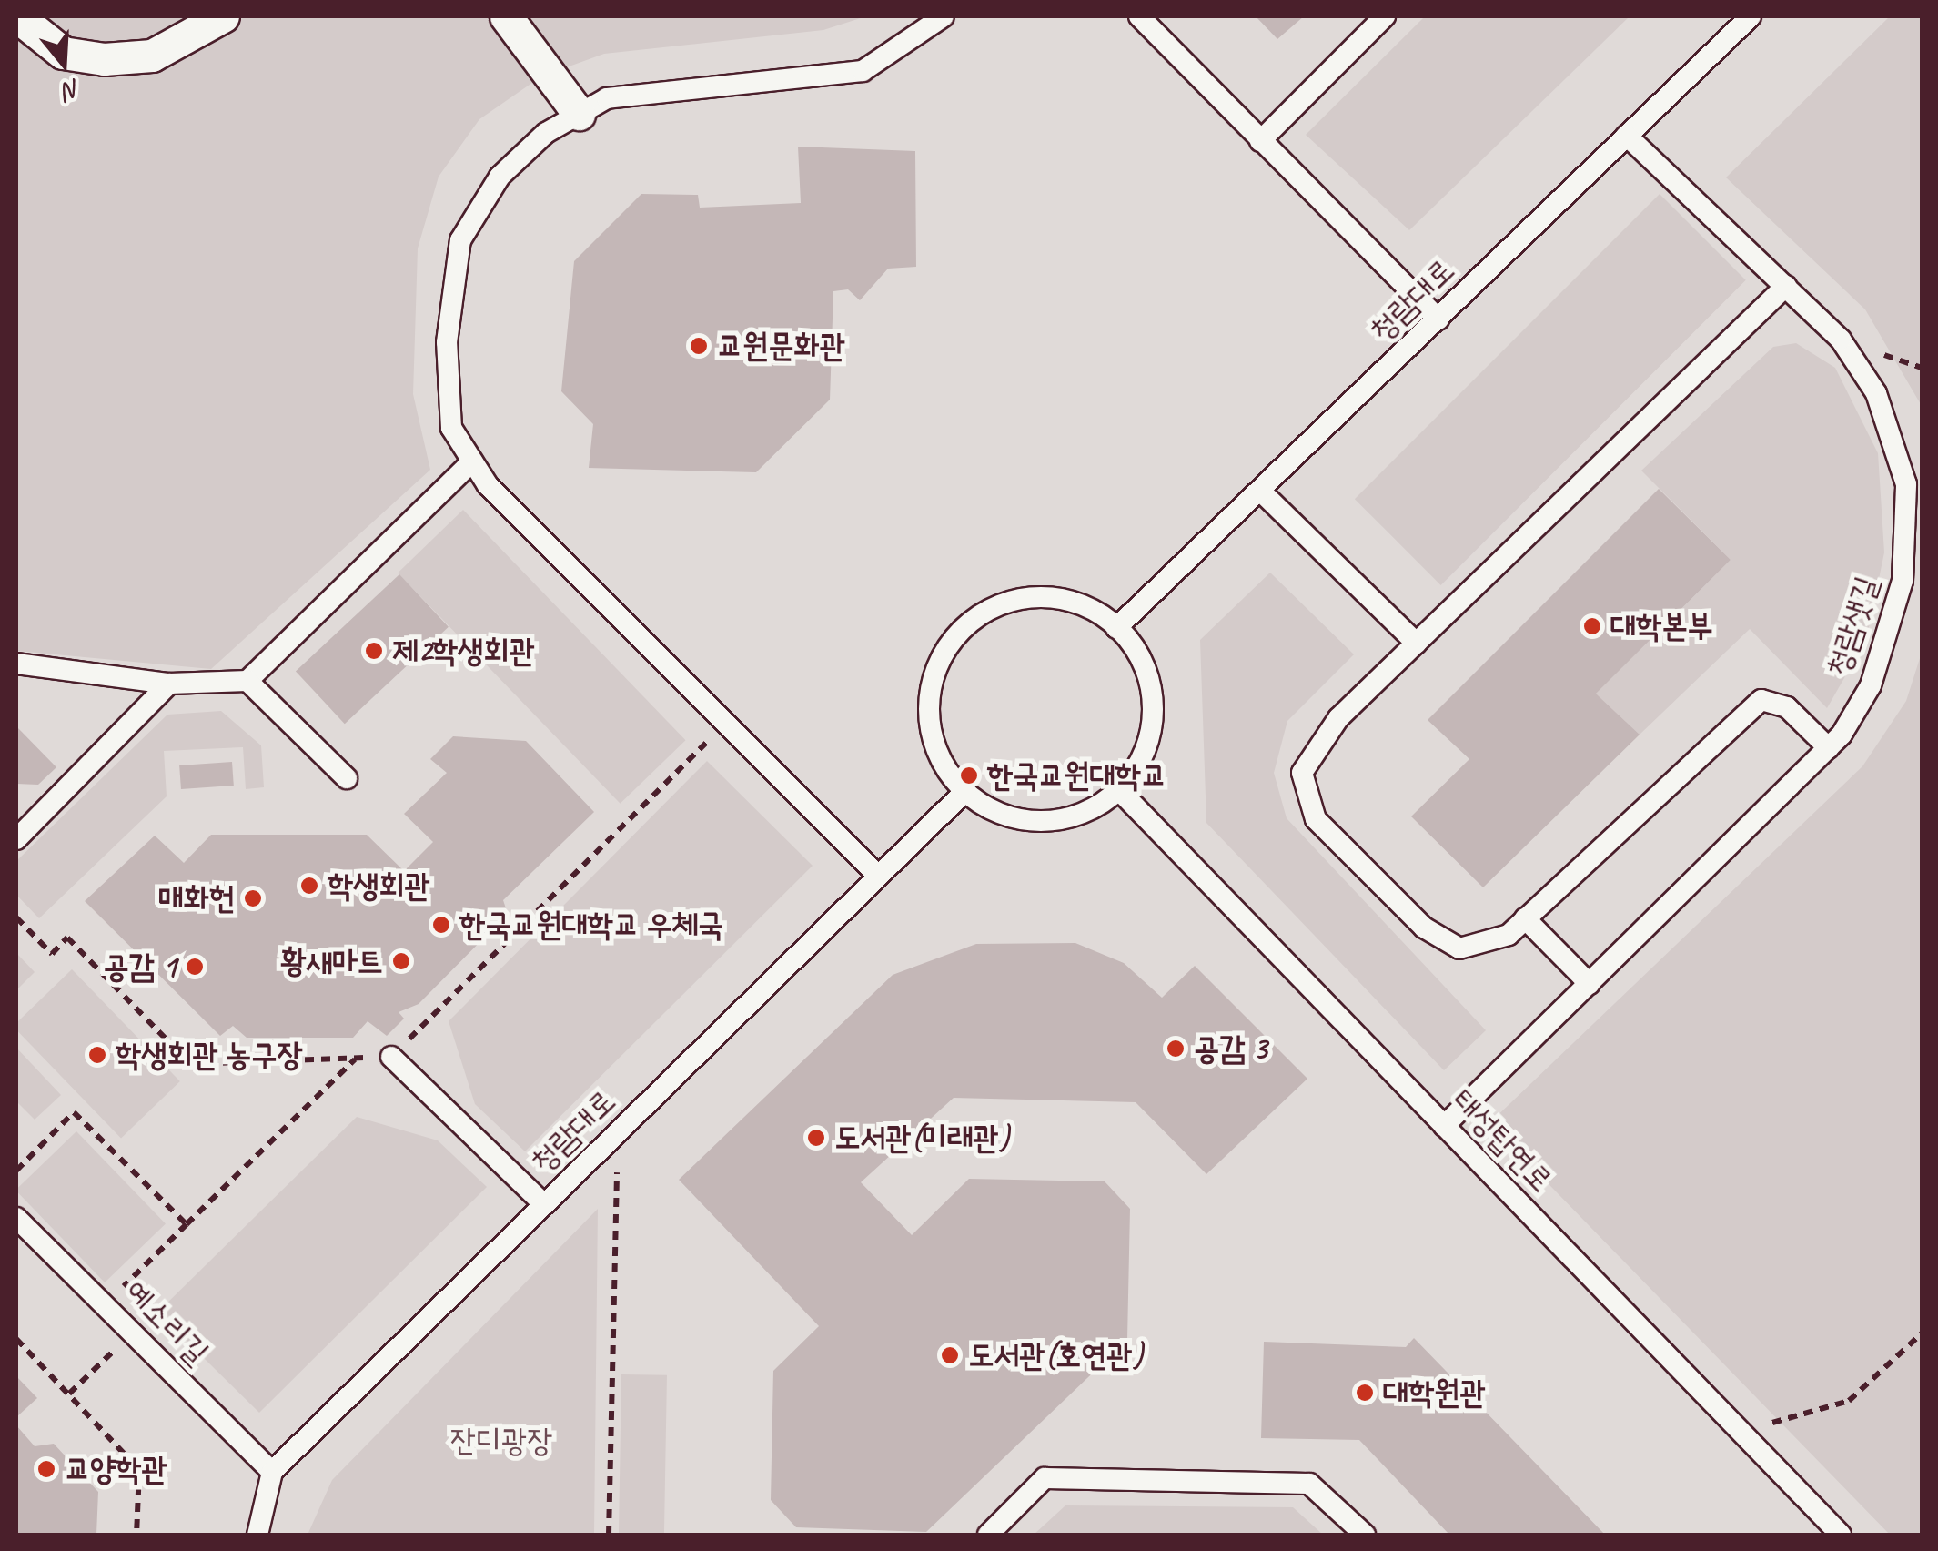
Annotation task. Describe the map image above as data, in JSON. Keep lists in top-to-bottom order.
{
  "streets": {
    "lane": [
      "청람대로",
      "청람샛길",
      "태성탑연로",
      "예소리길"
    ]
  },
  "crossings": [
    ["청람대로", "청람샛길"],
    ["청람대로", "태성탑연로"],
    ["청람대로", "예소리길"],
    ["청람샛길", "태성탑연로"]
  ],
  "parks": ["잔디광장"],
  "places": [
    "교원문화관",
    "대학본부",
    "제2학생회관",
    "한국교원대학교",
    "학생회관",
    "매화헌",
    "한국교원대학교 우체국",
    "황새마트",
    "공감 1",
    "공감 3",
    "학생회관 농구장",
    "도서관(미래관)",
    "도서관(호연관)",
    "대학원관",
    "교양학관"
  ],
  "north": "bottom"
}
